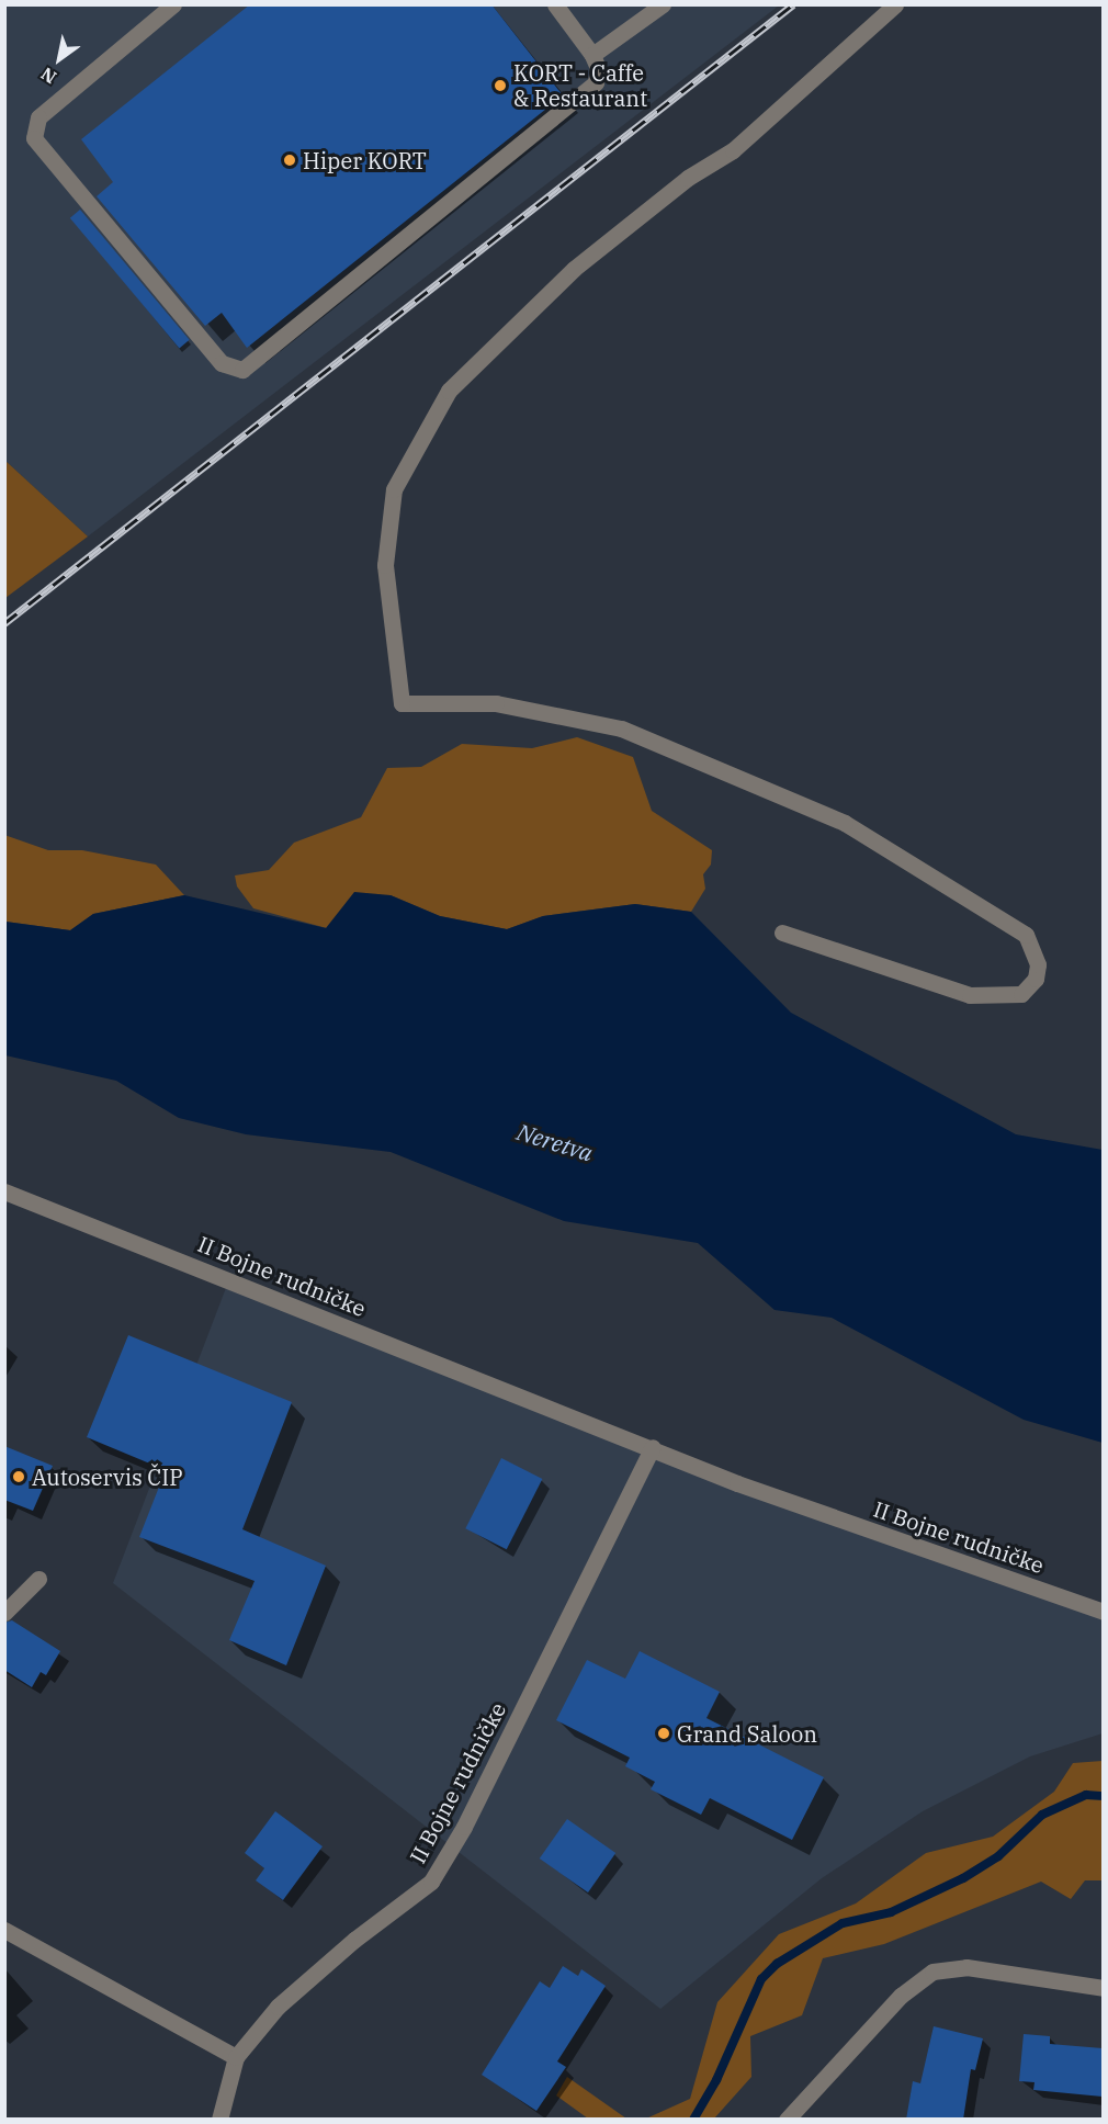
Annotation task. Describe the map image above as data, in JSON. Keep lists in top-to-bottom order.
{
  "streets": {
    "street": ["II Bojne rudničke"]
  },
  "water": ["Neretva"],
  "places": [
    "KORT - Caffe & Restaurant",
    "Hiper KORT",
    "Autoservis ČIP",
    "Grand Saloon"
  ],
  "north": "bottom left"
}
